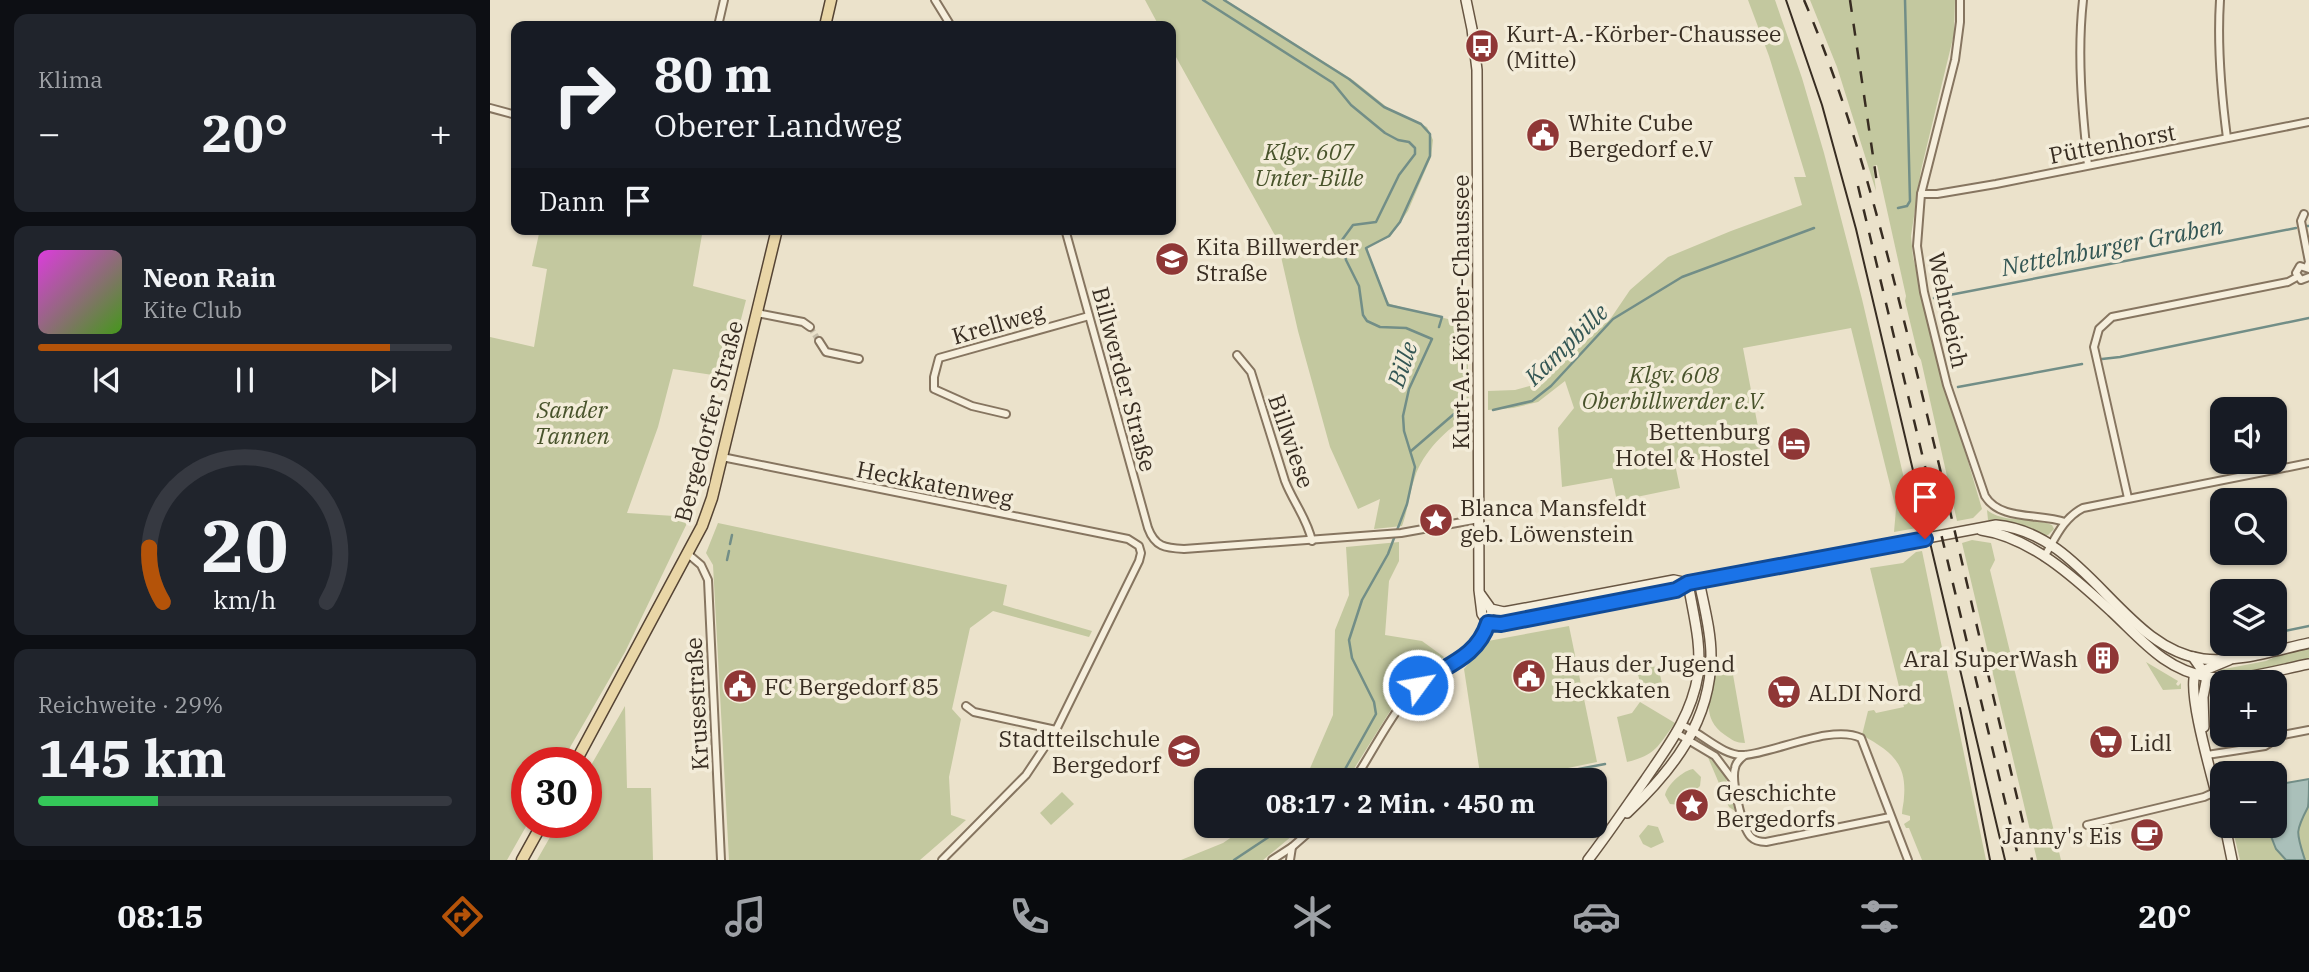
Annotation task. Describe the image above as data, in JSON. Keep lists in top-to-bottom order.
{
  "streets": {
    "main road": ["Kurt-A.-Körber-Chaussee", "Bergedorfer Straße"],
    "street": [
      "Püttenhorst",
      "Wehrdeich",
      "Krellweg",
      "Billwerder Straße",
      "Billwiese",
      "Heckkatenweg",
      "Krusestraße"
    ]
  },
  "crossings": [
    ["Püttenhorst", "Wehrdeich"],
    ["Krellweg", "Billwerder Straße"],
    ["Billwerder Straße", "Billwiese"],
    ["Bergedorfer Straße", "Heckkatenweg"],
    ["Bergedorfer Straße", "Krusestraße"]
  ],
  "water": ["Nettelnburger Graben", "Kampbille", "Bille"],
  "parks": ["Klgv. 607 Unter-Bille", "Klgv. 608 Oberbillwerder e.V.", "Sander Tannen"],
  "places": {
    "bus stop": ["Kurt-A.-Körber-Chaussee (Mitte)"],
    "public building": ["White Cube Bergedorf e.V", "Haus der Jugend Heckkaten", "FC Bergedorf 85"],
    "school or university": ["Kita Billwerder Straße", "Stadtteilschule Bergedorf"],
    "hotel": ["Bettenburg Hotel & Hostel"],
    "place": ["Blanca Mansfeldt geb. Löwenstein", "Geschichte Bergedorfs"],
    "building": ["Aral SuperWash"],
    "supermarket": ["ALDI Nord", "Lidl"],
    "cafe": ["Janny's Eis"]
  },
  "page": {
    "tile": [
      "Klima",
      ["Reichweite · 29%", "145 km"]
    ],
    "turn": ["80 m", "Oberer Landweg"],
    "heat": ["−", "20°", "+"],
    "then": "Dann",
    "song": ["Neon Rain", "Kite Club"],
    "map_buttons": ["+", "−"],
    "limit": "30",
    "trip": "08:17 · 2 Min. · 450 m",
    "tabs": ["08:15", "20°"],
    "gauge": ["20", "km/h"]
  }
}
